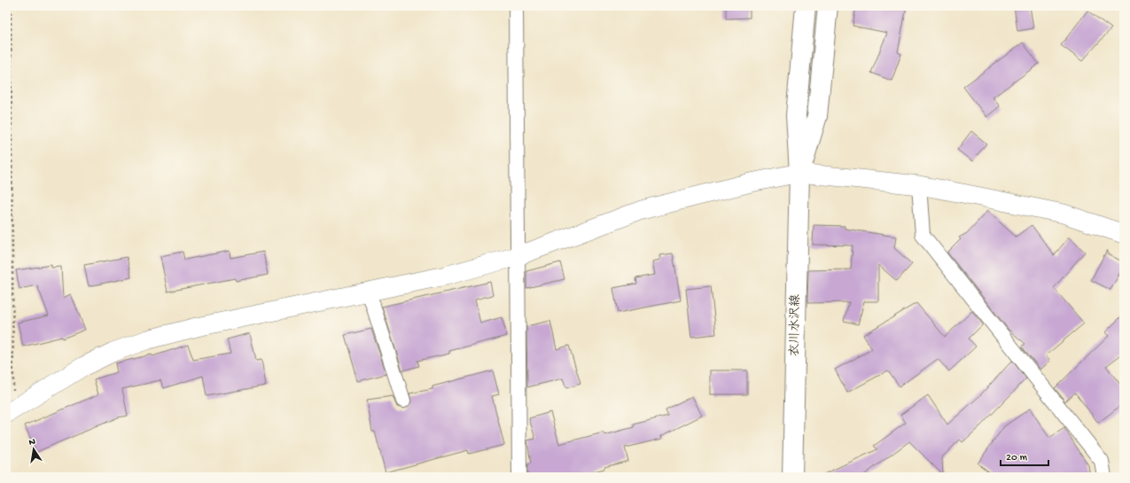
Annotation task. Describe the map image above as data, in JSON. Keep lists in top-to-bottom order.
{
  "streets": {
    "main road": ["衣川水沢線"]
  },
  "scale_bar": "20 m",
  "north": "top"
}
